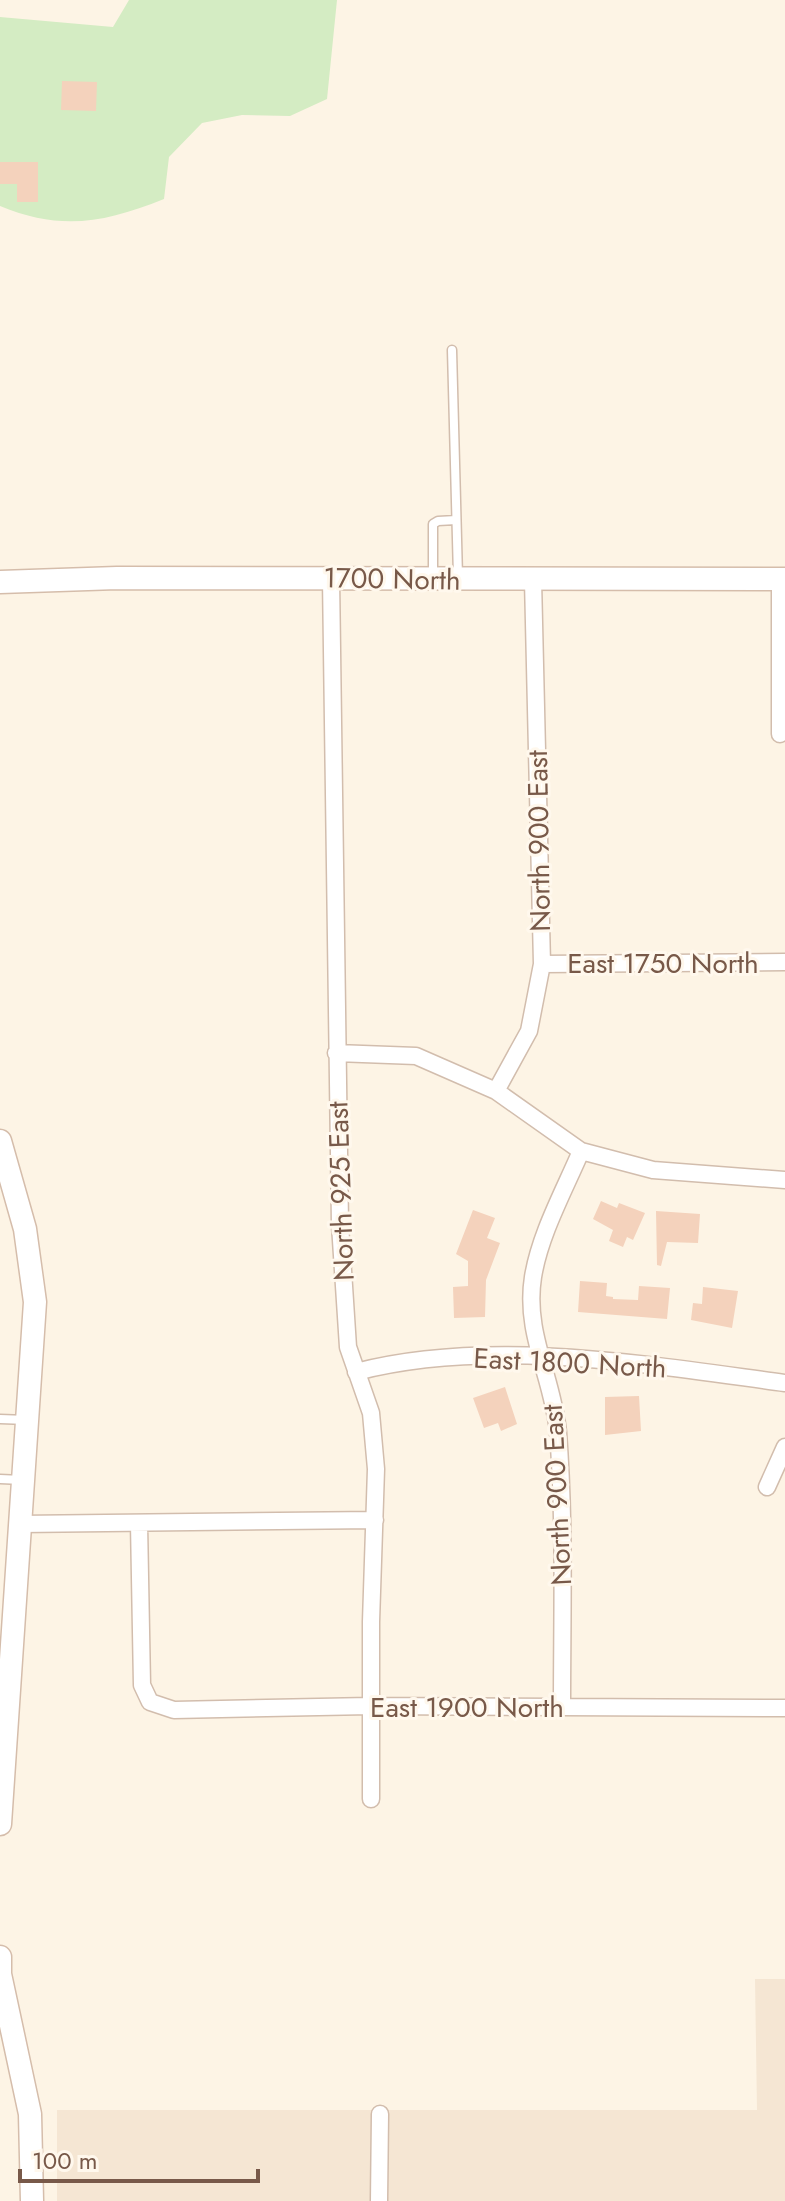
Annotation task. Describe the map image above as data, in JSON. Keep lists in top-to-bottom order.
{
  "streets": {
    "street": [
      "1700 North",
      "North 900 East",
      "East 1750 North",
      "North 925 East",
      "East 1800 North",
      "East 1900 North"
    ]
  },
  "crossings": [
    ["1700 North", "North 900 East"],
    ["1700 North", "North 925 East"],
    ["North 900 East", "East 1750 North"],
    ["North 900 East", "East 1800 North"],
    ["North 900 East", "East 1900 North"],
    ["North 925 East", "East 1800 North"],
    ["North 925 East", "East 1900 North"]
  ],
  "scale_bar": "100 m"
}
